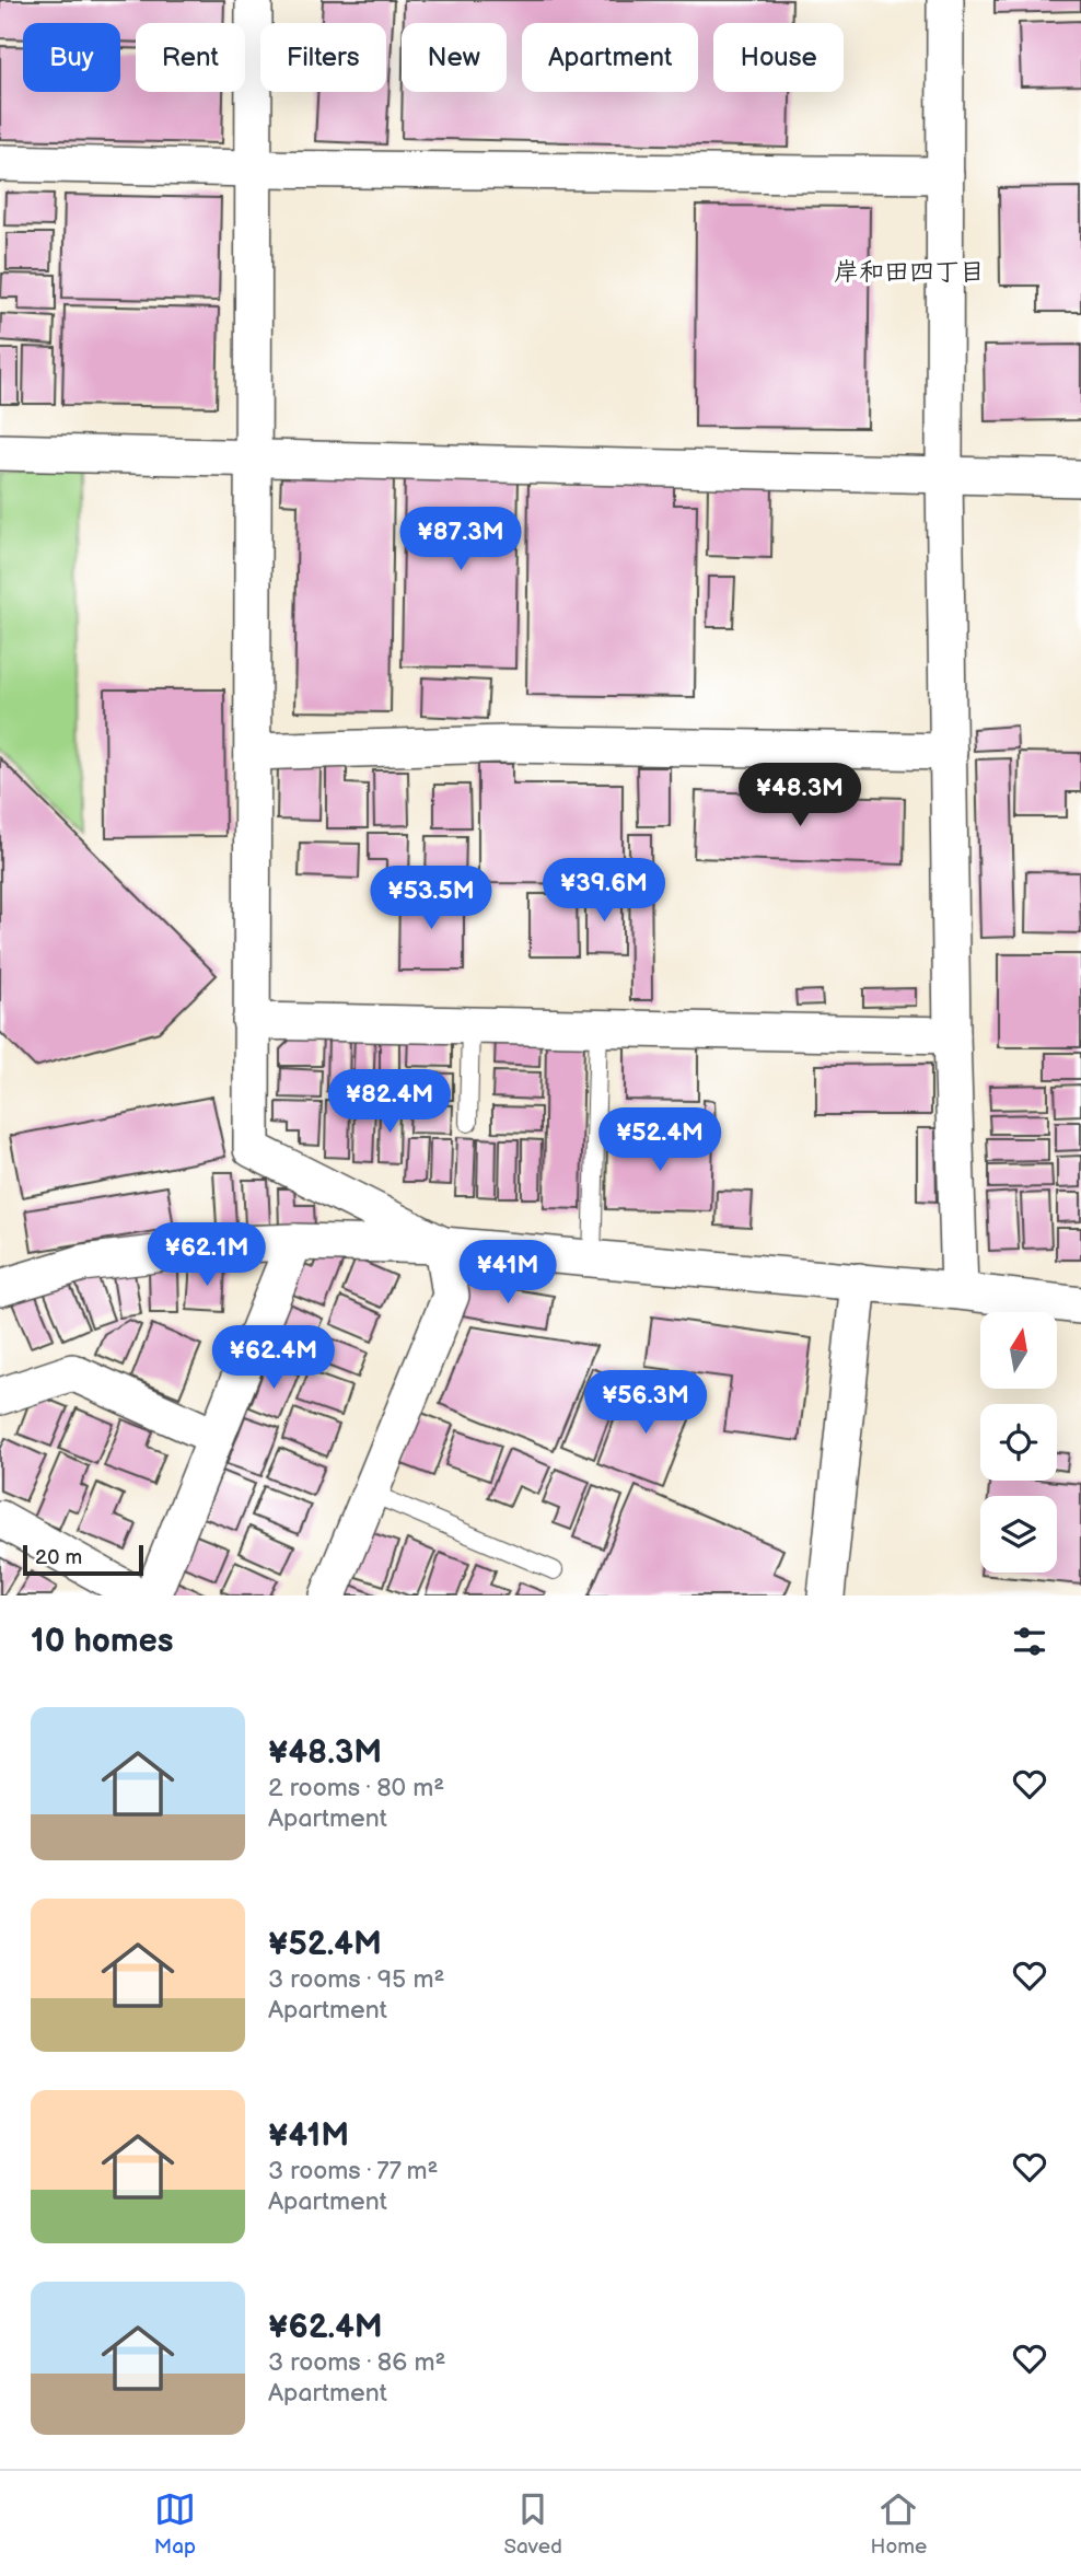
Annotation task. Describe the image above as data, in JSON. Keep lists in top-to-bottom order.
{
  "districts": ["岸和田四丁目"],
  "scale_bar": "20 m",
  "north": "top",
  "page": {
    "chip": [
      "Buy",
      "Rent",
      "Filters",
      "New",
      "Apartment",
      "House"
    ],
    "price": [
      "¥87.3M",
      "¥48.3M",
      "¥39.6M",
      "¥53.5M",
      "¥82.4M",
      "¥52.4M",
      "¥62.1M",
      "¥41M",
      "¥62.4M",
      "¥56.3M"
    ],
    "scale": "20 m",
    "heading": "10 homes",
    "list": [
      {
        "name": "¥48.3M",
        "note": "2 rooms · 80 m² · Apartment"
      },
      {
        "name": "¥52.4M",
        "note": "3 rooms · 95 m² · Apartment"
      },
      {
        "name": "¥41M",
        "note": "3 rooms · 77 m² · Apartment"
      },
      {
        "name": "¥62.4M",
        "note": "3 rooms · 86 m² · Apartment"
      }
    ],
    "tabs": ["Map", "Saved", "Home"]
  }
}
